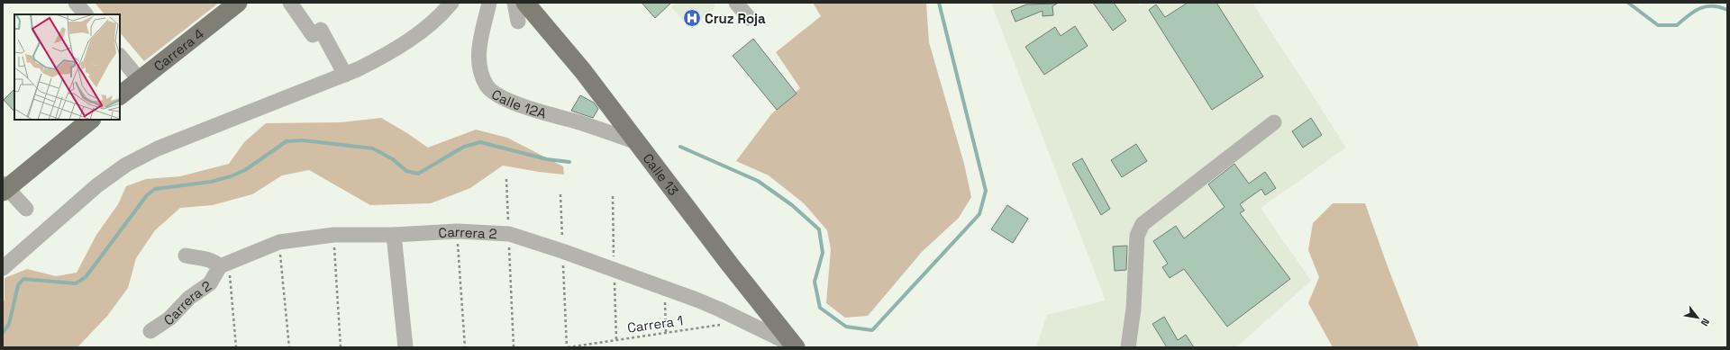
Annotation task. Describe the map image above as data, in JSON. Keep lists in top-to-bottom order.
{
  "streets": {
    "main road": ["Carrera 4", "Calle 13"],
    "street": ["Calle 12A", "Carrera 2"],
    "path": ["Carrera 1"]
  },
  "crossings": [
    ["Calle 12A", "Calle 13"],
    ["Calle 13", "Carrera 2"],
    ["Carrera 2", "Carrera 1"]
  ],
  "places": {
    "hospital": ["Cruz Roja"]
  },
  "north": "bottom right"
}
